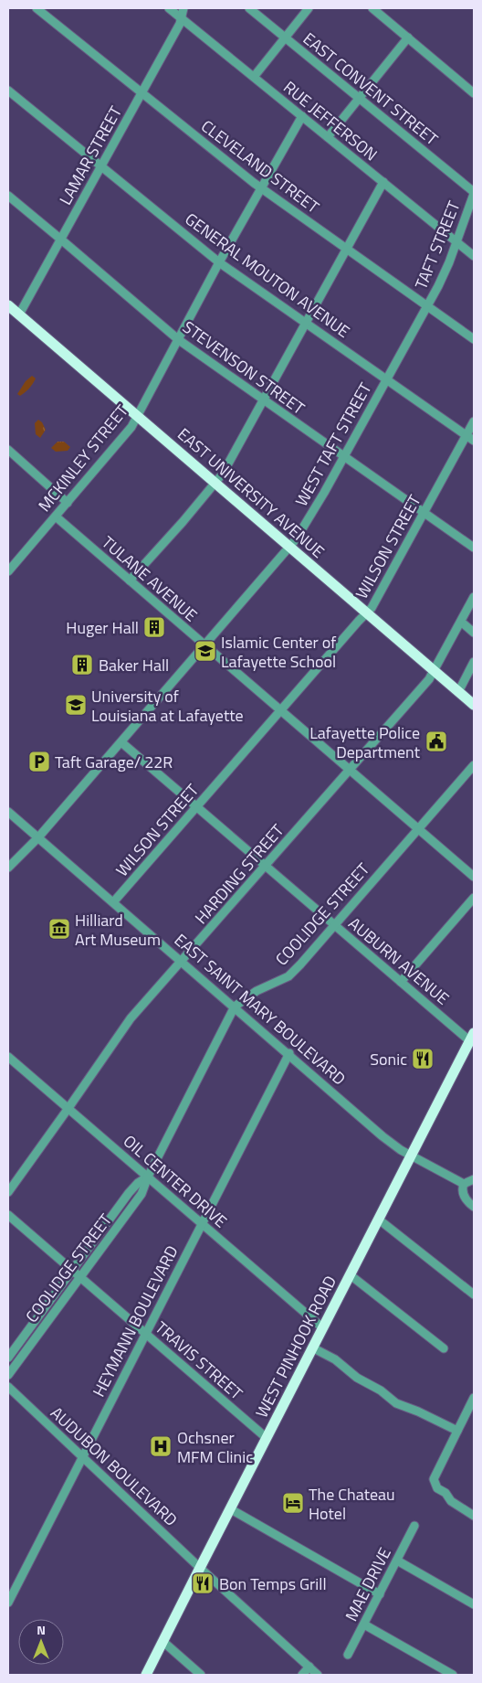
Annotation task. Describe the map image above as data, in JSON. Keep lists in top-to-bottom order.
{
  "streets": {
    "main road": ["EAST UNIVERSITY AVENUE", "WEST PINHOOK ROAD"],
    "street": [
      "EAST CONVENT STREET",
      "RUE JEFFERSON",
      "LAMAR STREET",
      "CLEVELAND STREET",
      "TAFT STREET",
      "GENERAL MOUTON AVENUE",
      "STEVENSON STREET",
      "WEST TAFT STREET",
      "MCKINLEY STREET",
      "WILSON STREET",
      "TULANE AVENUE",
      "HARDING STREET",
      "COOLIDGE STREET",
      "AUBURN AVENUE",
      "EAST SAINT MARY BOULEVARD",
      "OIL CENTER DRIVE",
      "HEYMANN BOULEVARD",
      "TRAVIS STREET",
      "AUDUBON BOULEVARD",
      "MAE DRIVE"
    ]
  },
  "crossings": [
    ["EAST CONVENT STREET", "TAFT STREET"],
    ["RUE JEFFERSON", "LAMAR STREET"],
    ["RUE JEFFERSON", "TAFT STREET"],
    ["RUE JEFFERSON", "MCKINLEY STREET"],
    ["LAMAR STREET", "CLEVELAND STREET"],
    ["LAMAR STREET", "GENERAL MOUTON AVENUE"],
    ["LAMAR STREET", "STEVENSON STREET"],
    ["LAMAR STREET", "EAST UNIVERSITY AVENUE"],
    ["CLEVELAND STREET", "TAFT STREET"],
    ["CLEVELAND STREET", "WEST TAFT STREET"],
    ["CLEVELAND STREET", "MCKINLEY STREET"],
    ["TAFT STREET", "WEST TAFT STREET"],
    ["GENERAL MOUTON AVENUE", "WEST TAFT STREET"],
    ["GENERAL MOUTON AVENUE", "MCKINLEY STREET"],
    ["GENERAL MOUTON AVENUE", "WILSON STREET"],
    ["STEVENSON STREET", "WEST TAFT STREET"],
    ["STEVENSON STREET", "MCKINLEY STREET"],
    ["STEVENSON STREET", "WILSON STREET"],
    ["WEST TAFT STREET", "EAST UNIVERSITY AVENUE"],
    ["WEST TAFT STREET", "TULANE AVENUE"],
    ["WEST TAFT STREET", "AUBURN AVENUE"],
    ["WEST TAFT STREET", "EAST SAINT MARY BOULEVARD"],
    ["MCKINLEY STREET", "EAST UNIVERSITY AVENUE"],
    ["MCKINLEY STREET", "TULANE AVENUE"],
    ["EAST UNIVERSITY AVENUE", "WILSON STREET"],
    ["EAST UNIVERSITY AVENUE", "HARDING STREET"],
    ["WILSON STREET", "TULANE AVENUE"],
    ["WILSON STREET", "AUBURN AVENUE"],
    ["WILSON STREET", "EAST SAINT MARY BOULEVARD"],
    ["TULANE AVENUE", "HARDING STREET"],
    ["TULANE AVENUE", "COOLIDGE STREET"],
    ["HARDING STREET", "AUBURN AVENUE"],
    ["HARDING STREET", "EAST SAINT MARY BOULEVARD"],
    ["HARDING STREET", "OIL CENTER DRIVE"],
    ["COOLIDGE STREET", "AUBURN AVENUE"],
    ["COOLIDGE STREET", "EAST SAINT MARY BOULEVARD"],
    ["COOLIDGE STREET", "OIL CENTER DRIVE"],
    ["COOLIDGE STREET", "TRAVIS STREET"],
    ["AUBURN AVENUE", "WEST PINHOOK ROAD"],
    ["EAST SAINT MARY BOULEVARD", "HEYMANN BOULEVARD"],
    ["EAST SAINT MARY BOULEVARD", "WEST PINHOOK ROAD"],
    ["OIL CENTER DRIVE", "HEYMANN BOULEVARD"],
    ["OIL CENTER DRIVE", "WEST PINHOOK ROAD"],
    ["HEYMANN BOULEVARD", "TRAVIS STREET"],
    ["HEYMANN BOULEVARD", "AUDUBON BOULEVARD"],
    ["WEST PINHOOK ROAD", "TRAVIS STREET"],
    ["WEST PINHOOK ROAD", "AUDUBON BOULEVARD"]
  ],
  "places": {
    "building": ["Huger Hall", "Baker Hall"],
    "school or university": ["Islamic Center of Lafayette School", "University of Louisiana at Lafayette"],
    "public building": ["Lafayette Police Department"],
    "parking": ["Taft Garage/ 22R"],
    "museum": ["Hilliard Art Museum"],
    "restaurant": ["Sonic", "Bon Temps Grill"],
    "hospital": ["Ochsner MFM Clinic"],
    "hotel": ["The Chateau Hotel"]
  },
  "north": "top"
}
